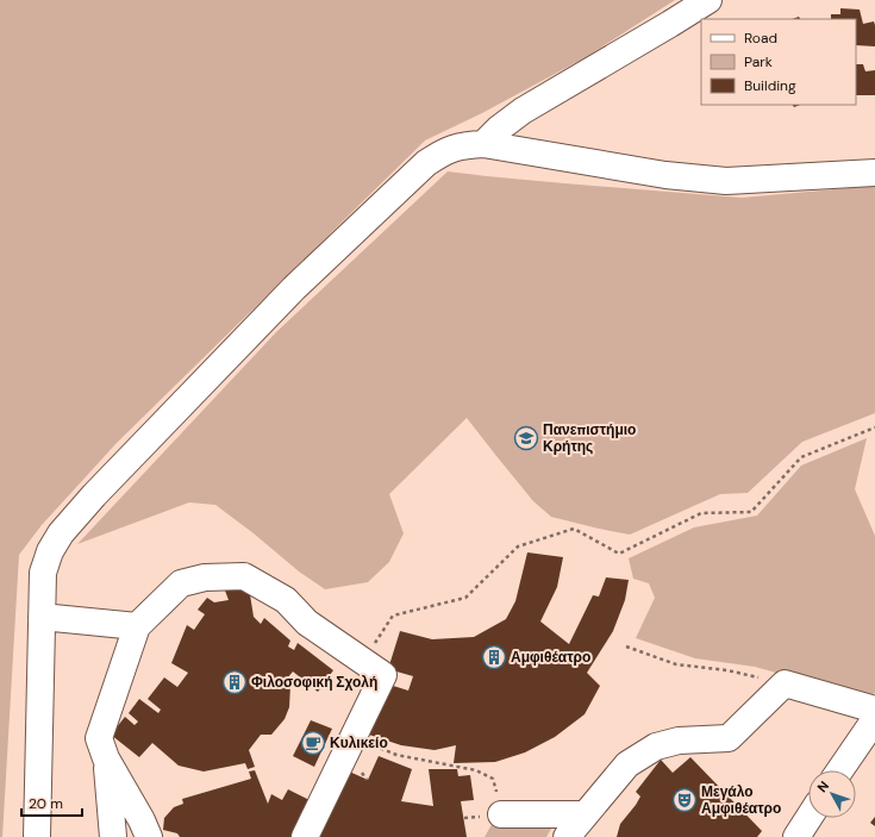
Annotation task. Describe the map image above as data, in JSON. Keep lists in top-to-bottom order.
{
  "places": {
    "school or university": ["Πανεπιστήμιο Κρήτης"],
    "building": ["Αμφιθέατρο", "Φιλοσοφική Σχολή"],
    "cafe": ["Κυλικείο"],
    "theatre": ["Μεγάλο Αμφιθέατρο"]
  },
  "legend": ["Road", "Park", "Building"],
  "scale_bar": "20 m",
  "north": "top left"
}
